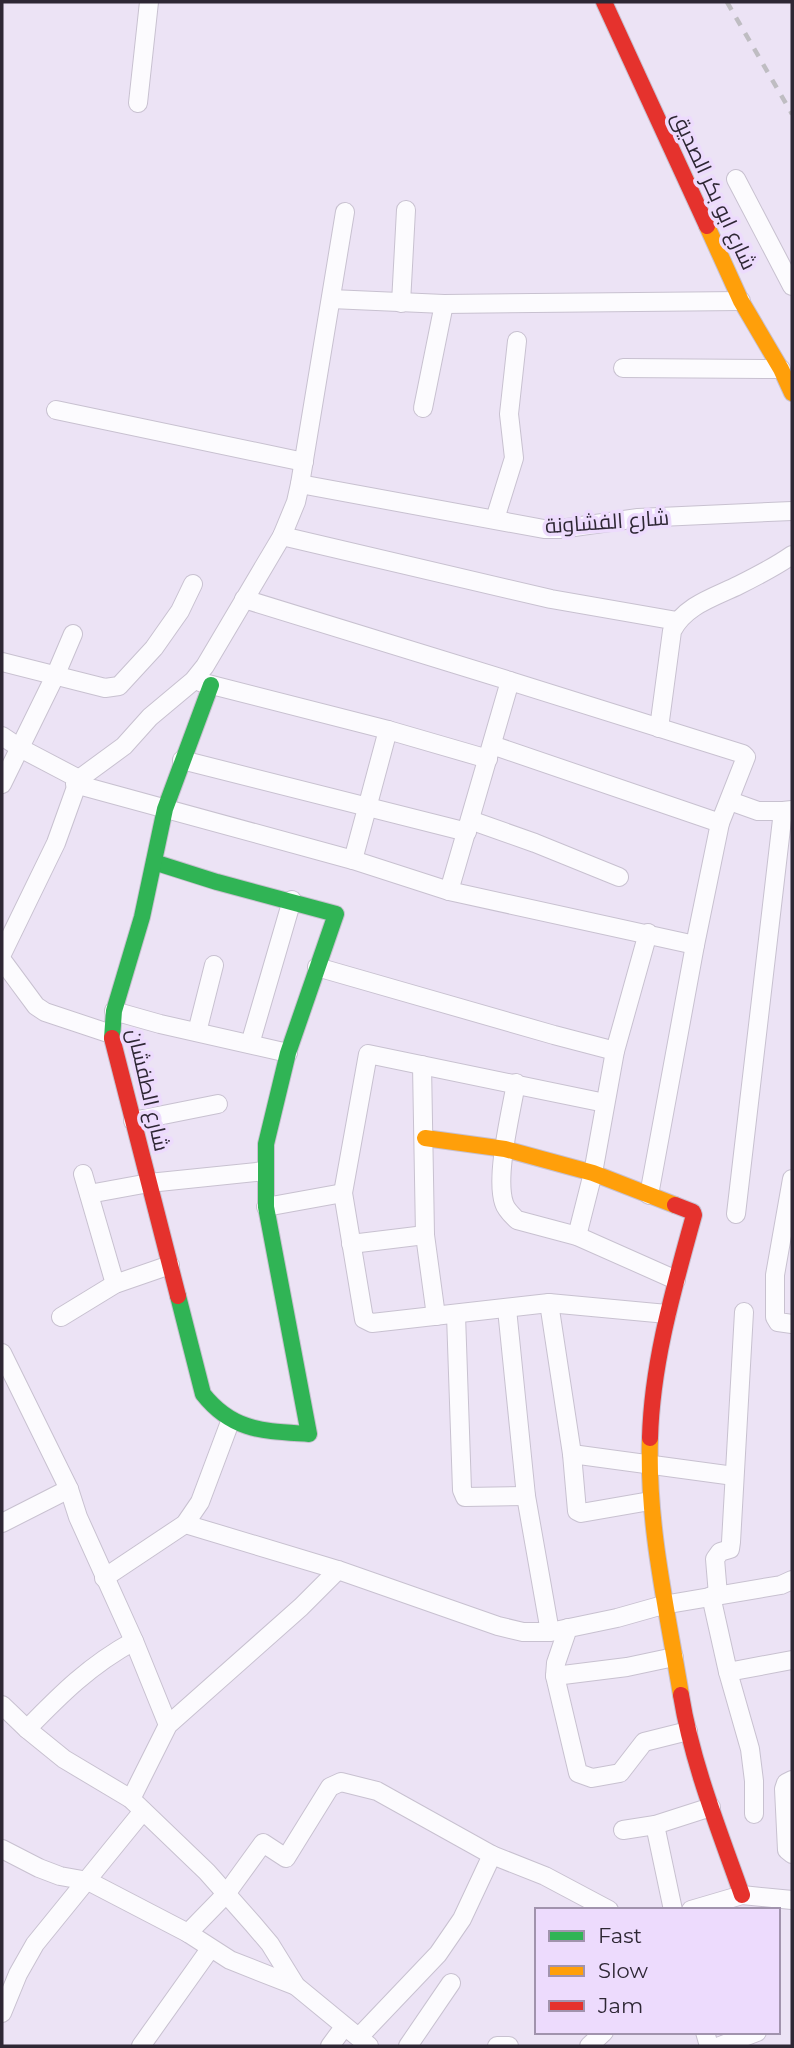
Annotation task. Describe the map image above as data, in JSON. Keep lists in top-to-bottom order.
{
  "streets": {
    "street": ["شارع ابو بكر الصديق", "شارع الفشاونة", "شارع الطفشان"]
  },
  "legend": ["Fast", "Slow", "Jam"]
}
